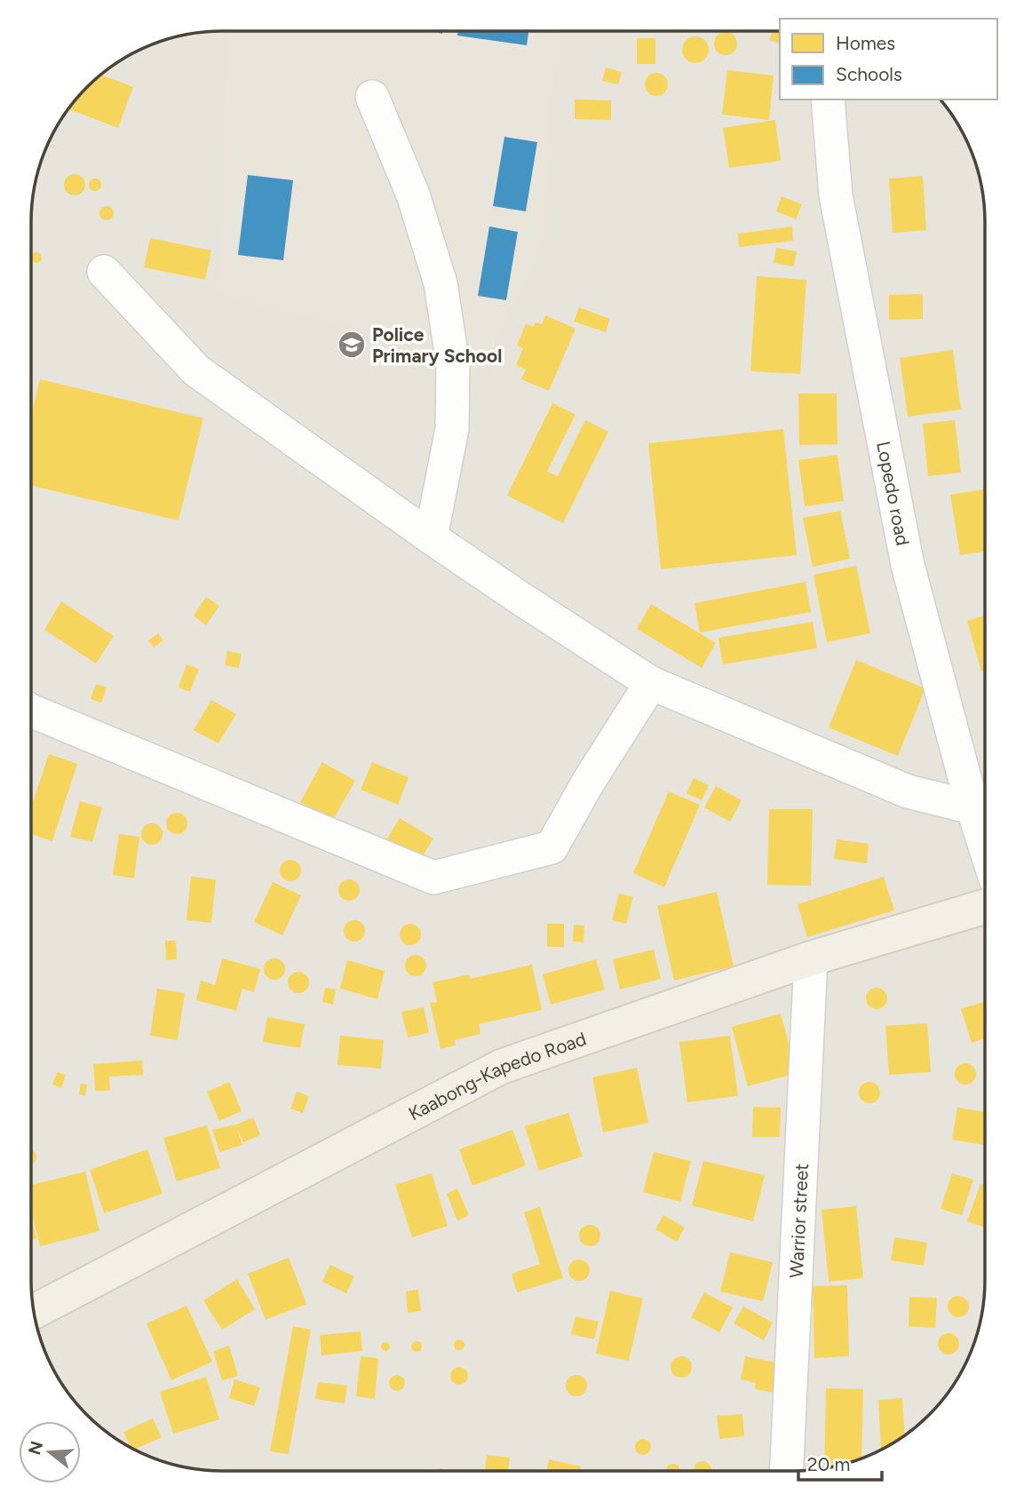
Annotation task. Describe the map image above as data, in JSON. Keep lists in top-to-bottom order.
{
  "streets": {
    "main road": ["Kaabong-Kapedo Road"],
    "street": ["Lopedo road", "Warrior street"]
  },
  "crossings": [
    ["Kaabong-Kapedo Road", "Warrior street"]
  ],
  "places": {
    "school or university": ["Police Primary School"]
  },
  "legend": ["Homes", "Schools"],
  "scale_bar": "20 m",
  "north": "left"
}
